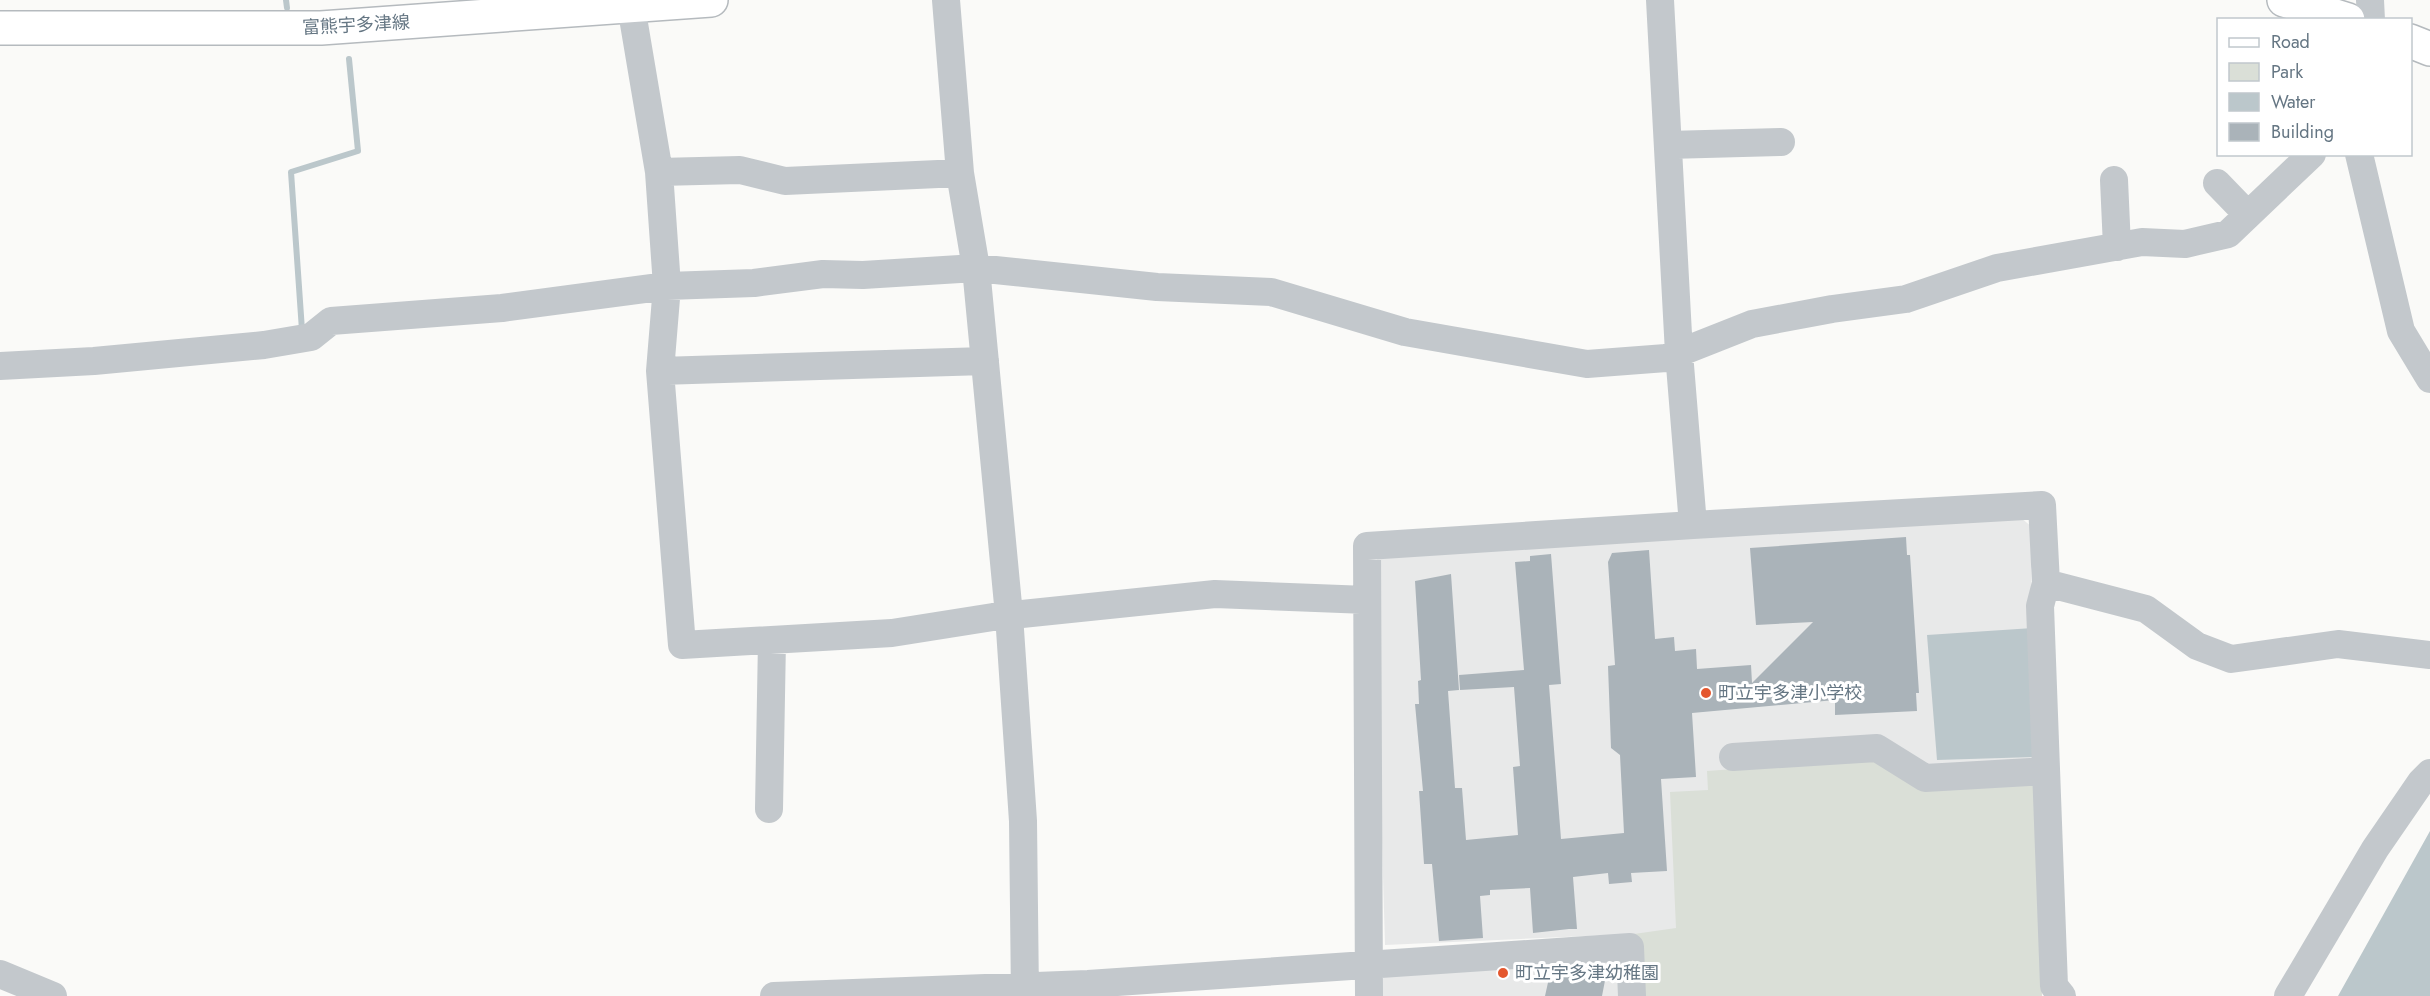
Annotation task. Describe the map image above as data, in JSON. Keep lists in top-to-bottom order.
{
  "streets": {
    "main road": ["富熊宇多津線"]
  },
  "places": ["町立宇多津小学校", "町立宇多津幼稚園"],
  "legend": [
    "Road",
    "Park",
    "Water",
    "Building"
  ]
}
